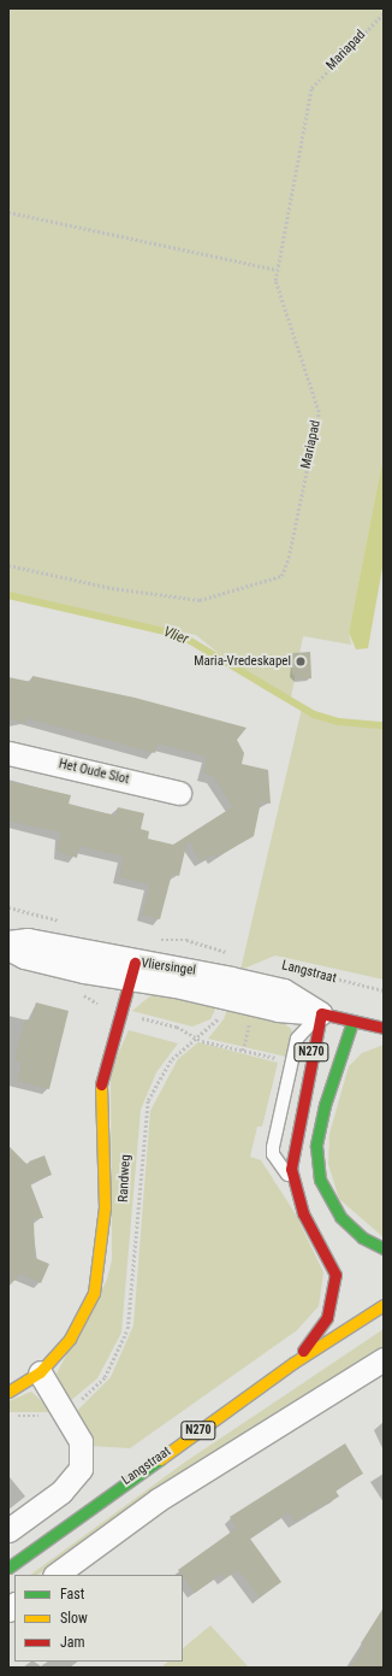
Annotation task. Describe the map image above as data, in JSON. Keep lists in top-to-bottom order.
{
  "streets": {
    "main road": [
      "Vliersingel",
      "Langstraat",
      "N270",
      "Randweg"
    ],
    "street": ["Het Oude Slot"],
    "path": ["Mariapad"]
  },
  "crossings": [
    ["Vliersingel", "N270"],
    ["Vliersingel", "Randweg"],
    ["Langstraat", "N270"]
  ],
  "water": ["Vlier"],
  "places": ["Maria-Vredeskapel"],
  "legend": ["Fast", "Slow", "Jam"]
}
